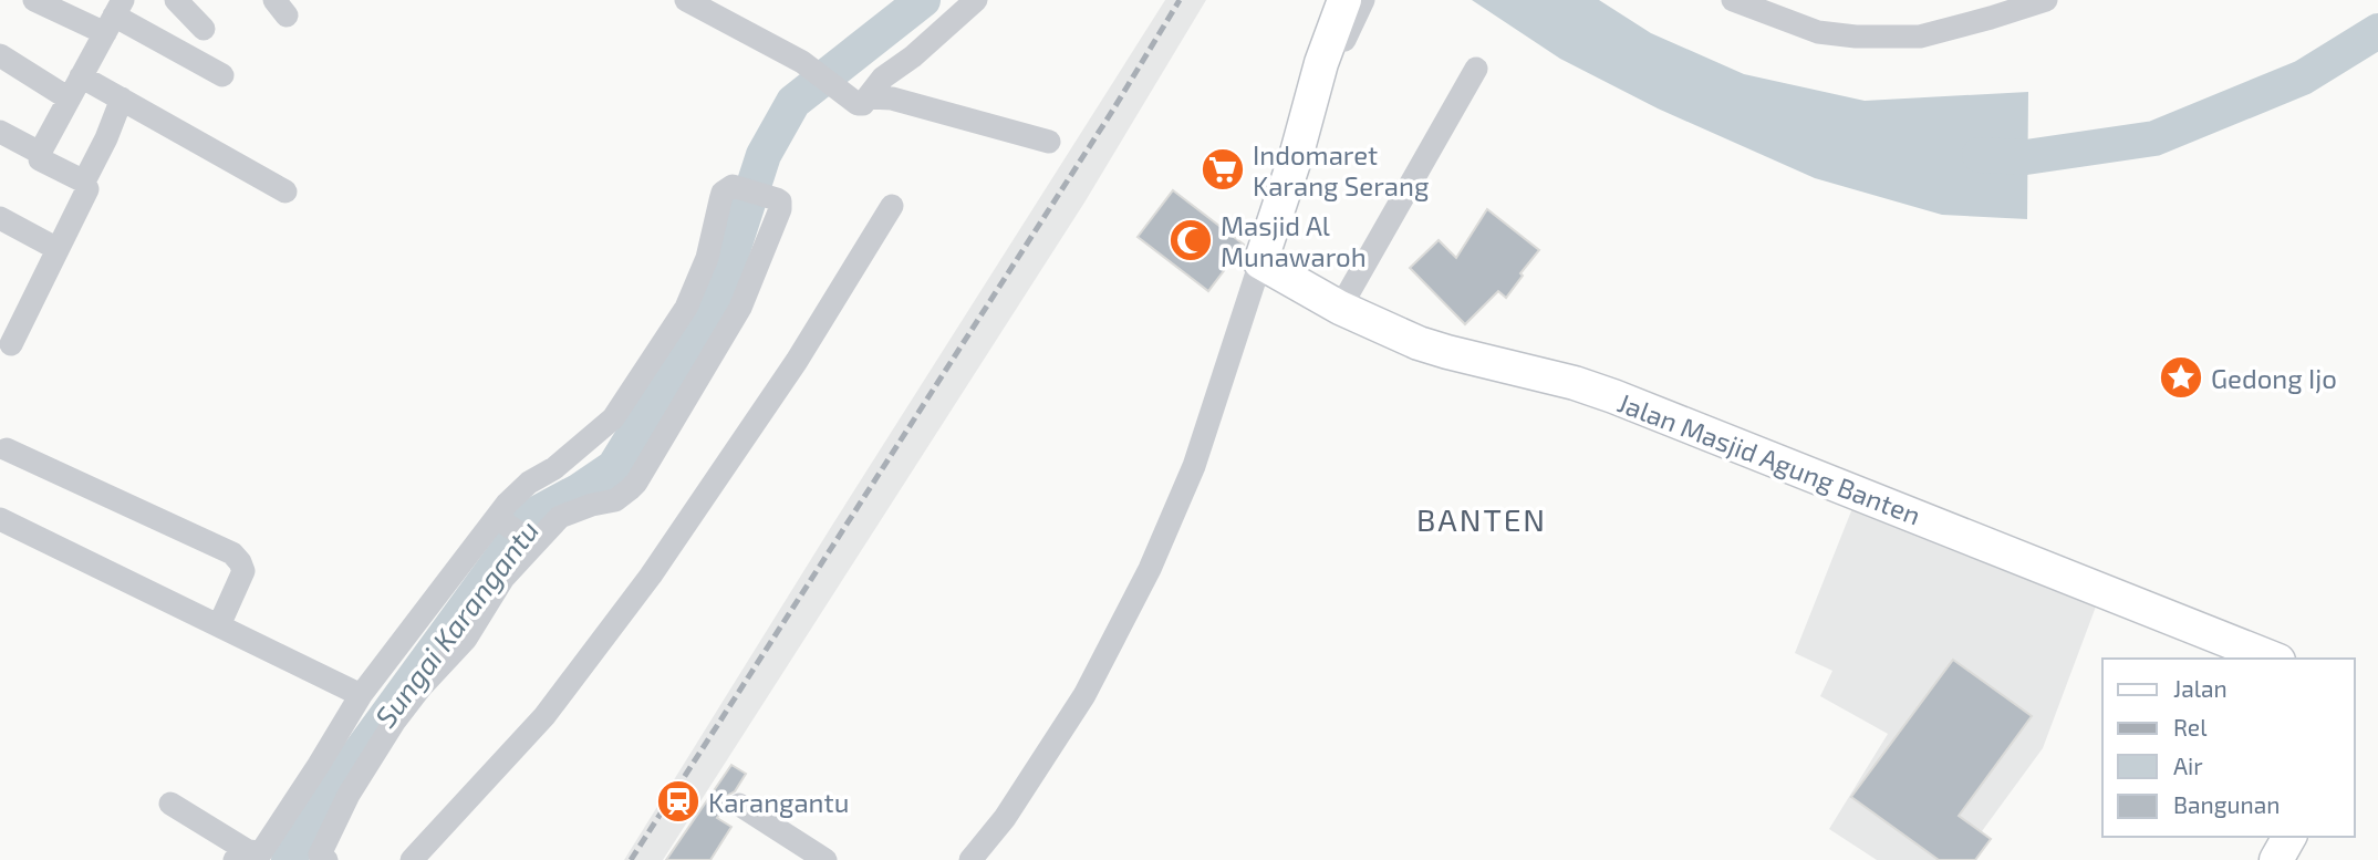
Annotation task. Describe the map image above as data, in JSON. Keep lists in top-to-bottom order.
{
  "streets": {
    "main road": ["Jalan Masjid Agung Banten"]
  },
  "districts": ["BANTEN"],
  "water": ["Sungai Karangantu"],
  "places": {
    "supermarket": ["Indomaret Karang Serang"],
    "mosque": ["Masjid Al Munawaroh"],
    "place": ["Gedong Ijo"],
    "station": ["Karangantu"]
  },
  "legend": [
    "Jalan",
    "Rel",
    "Air",
    "Bangunan"
  ]
}
